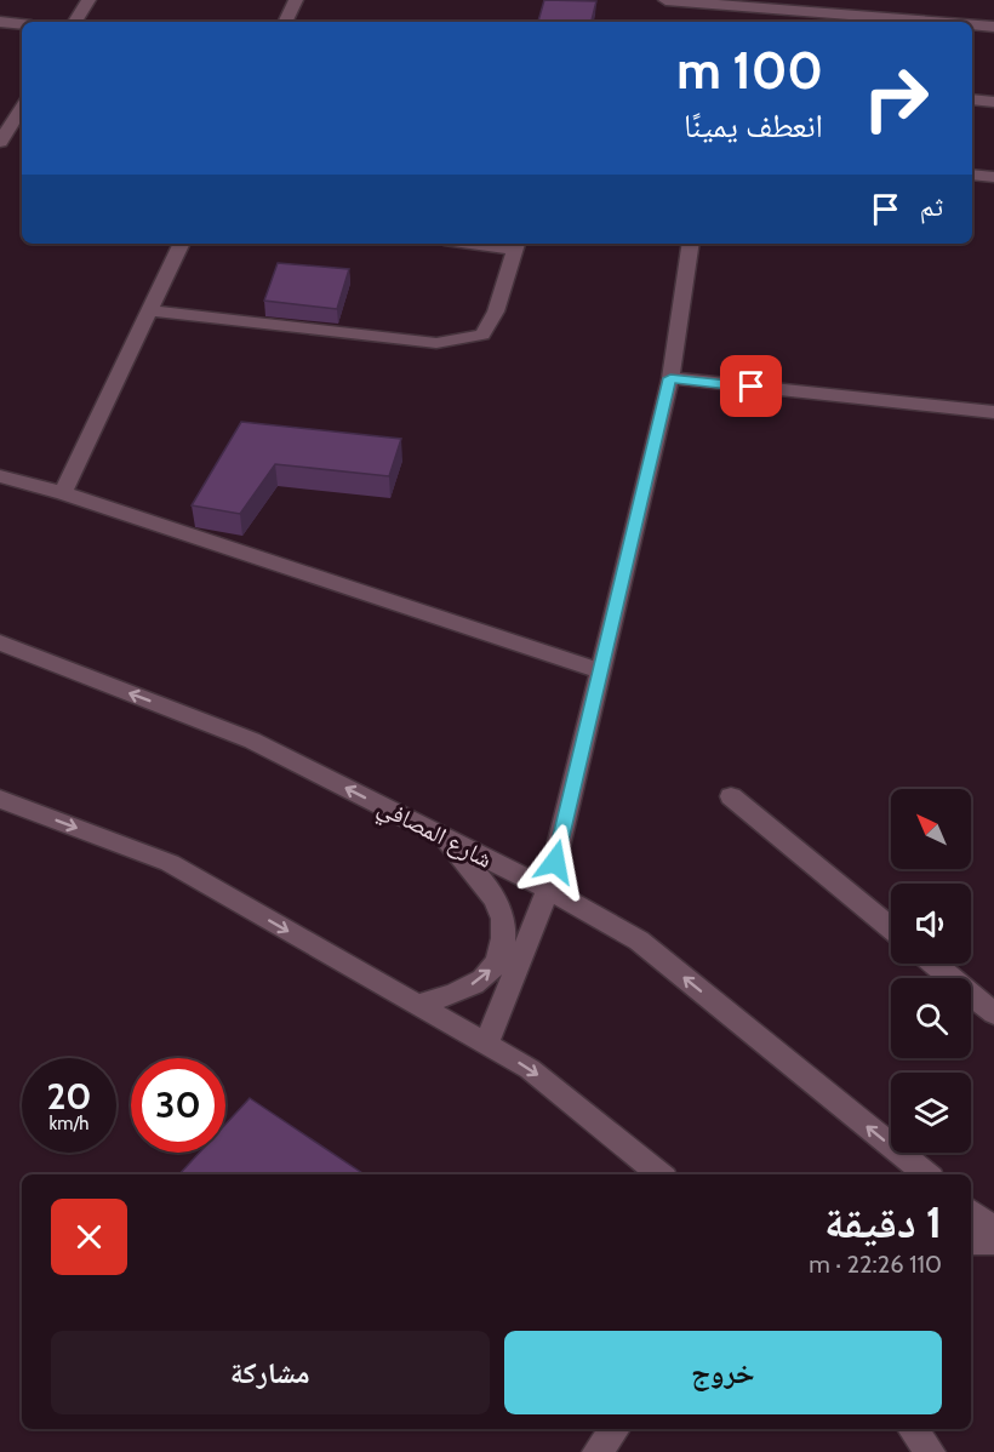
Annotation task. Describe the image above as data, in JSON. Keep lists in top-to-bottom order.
{
  "streets": {
    "street": ["شارع المصافي"]
  },
  "north": "top left",
  "page": {
    "turn": ["100 m", "انعطف يمينًا"],
    "then": "ثم",
    "speed": "20 km/h",
    "limit": "30",
    "heading": ["1 دقيقة", "110 m · 22:26"],
    "buttons": ["خروج", "مشاركة"]
  }
}
